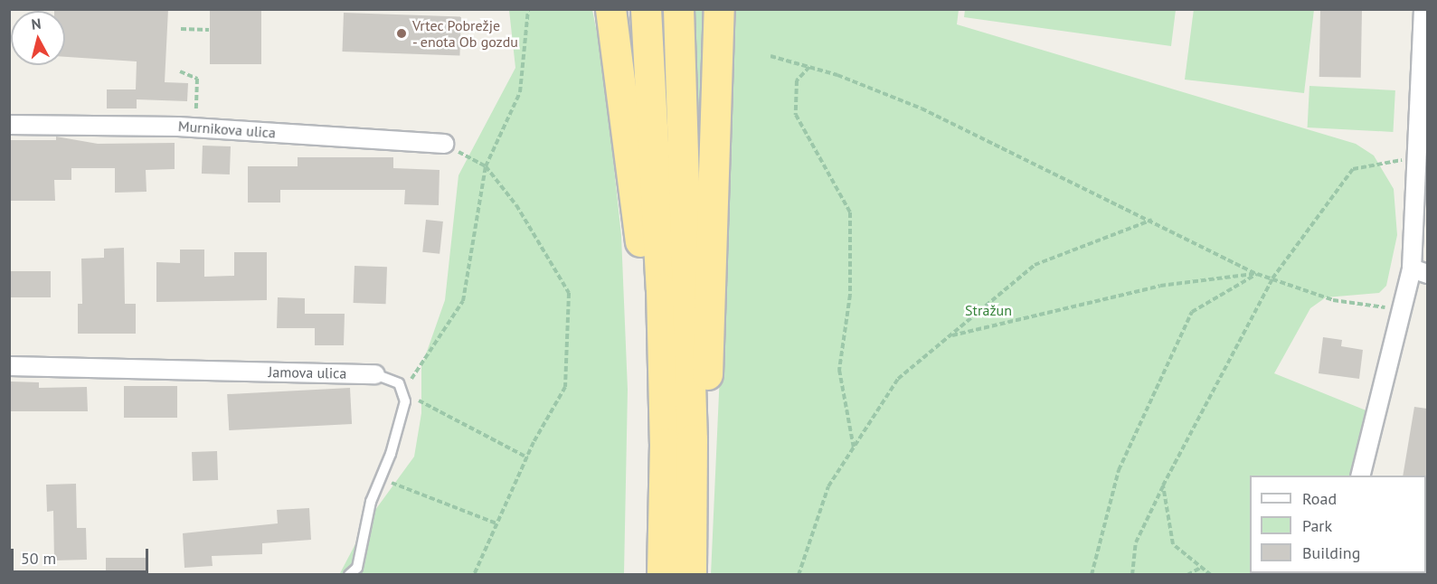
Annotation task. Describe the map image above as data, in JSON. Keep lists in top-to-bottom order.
{
  "streets": {
    "street": ["Murnikova ulica", "Jamova ulica"]
  },
  "parks": ["Stražun"],
  "places": ["Vrtec Pobrežje - enota Ob gozdu"],
  "legend": ["Road", "Park", "Building"],
  "scale_bar": "50 m",
  "north": "top"
}
